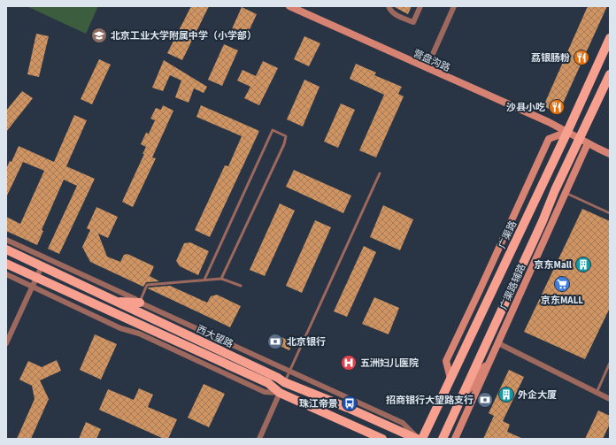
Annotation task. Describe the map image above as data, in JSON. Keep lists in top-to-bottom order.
{
  "streets": {
    "main road": ["广渠路", "西大望路"],
    "street": ["营盘沟路", "广渠路辅路"]
  },
  "crossings": [
    ["营盘沟路", "广渠路"],
    ["营盘沟路", "广渠路辅路"]
  ],
  "places": {
    "school or university": ["北京工业大学附属中学（小学部）"],
    "restaurant": ["荔银肠粉", "沙县小吃"],
    "building": ["京东Mall", "外企大厦"],
    "supermarket": ["京东MALL"],
    "bank": ["北京银行", "招商银行大望路支行"],
    "hospital": ["五洲妇儿医院"],
    "bus stop": ["珠江帝景"]
  }
}
